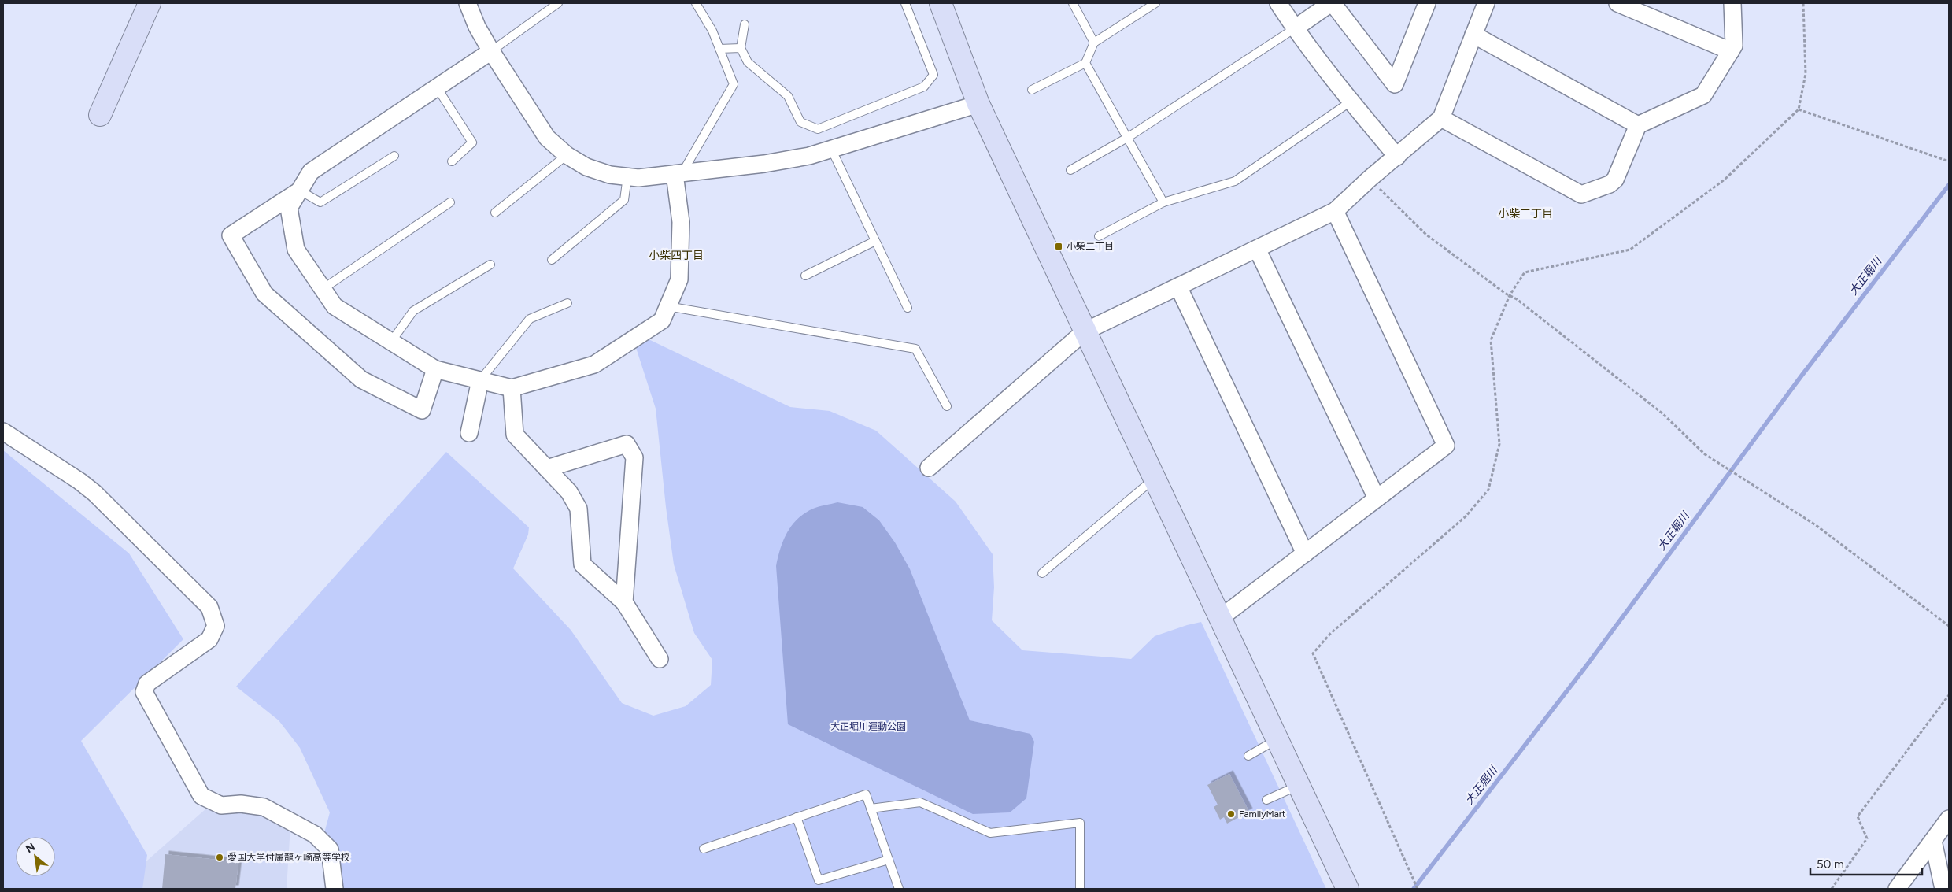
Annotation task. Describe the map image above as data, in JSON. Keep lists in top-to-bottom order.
{
  "districts": ["小柴三丁目", "小柴四丁目"],
  "water": ["大正堀川"],
  "parks": ["大正堀川運動公園"],
  "places": {
    "transit": ["小柴二丁目"],
    "other": ["FamilyMart", "愛国大学付属龍ヶ崎高等学校"]
  },
  "scale_bar": "50 m",
  "north": "top left"
}
